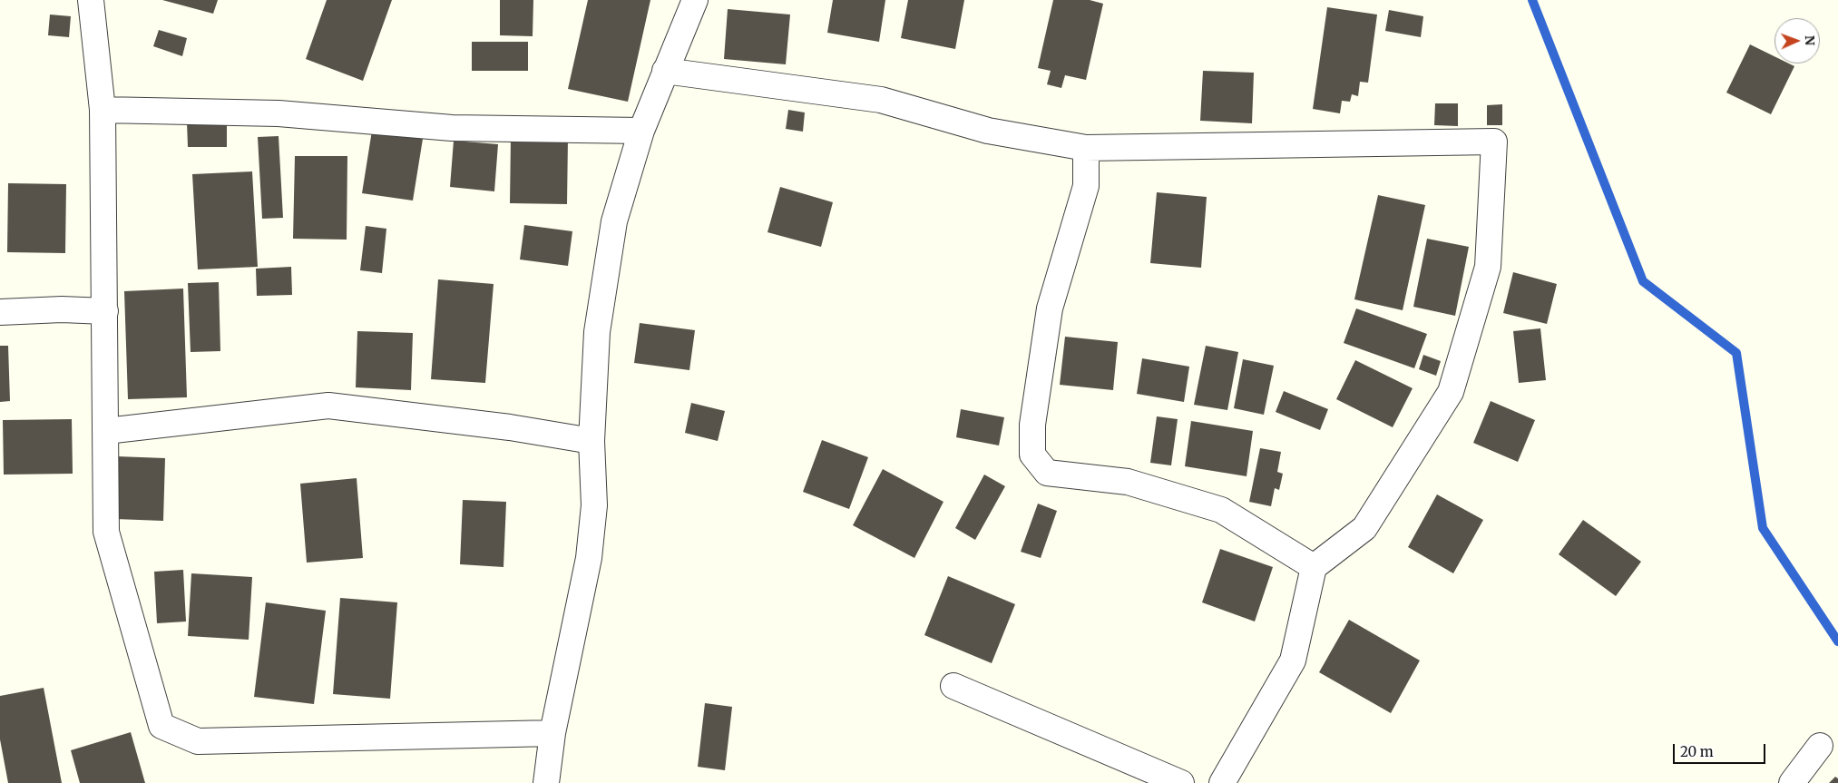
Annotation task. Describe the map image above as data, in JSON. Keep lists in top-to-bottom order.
{
  "scale_bar": "20 m",
  "north": "right"
}
